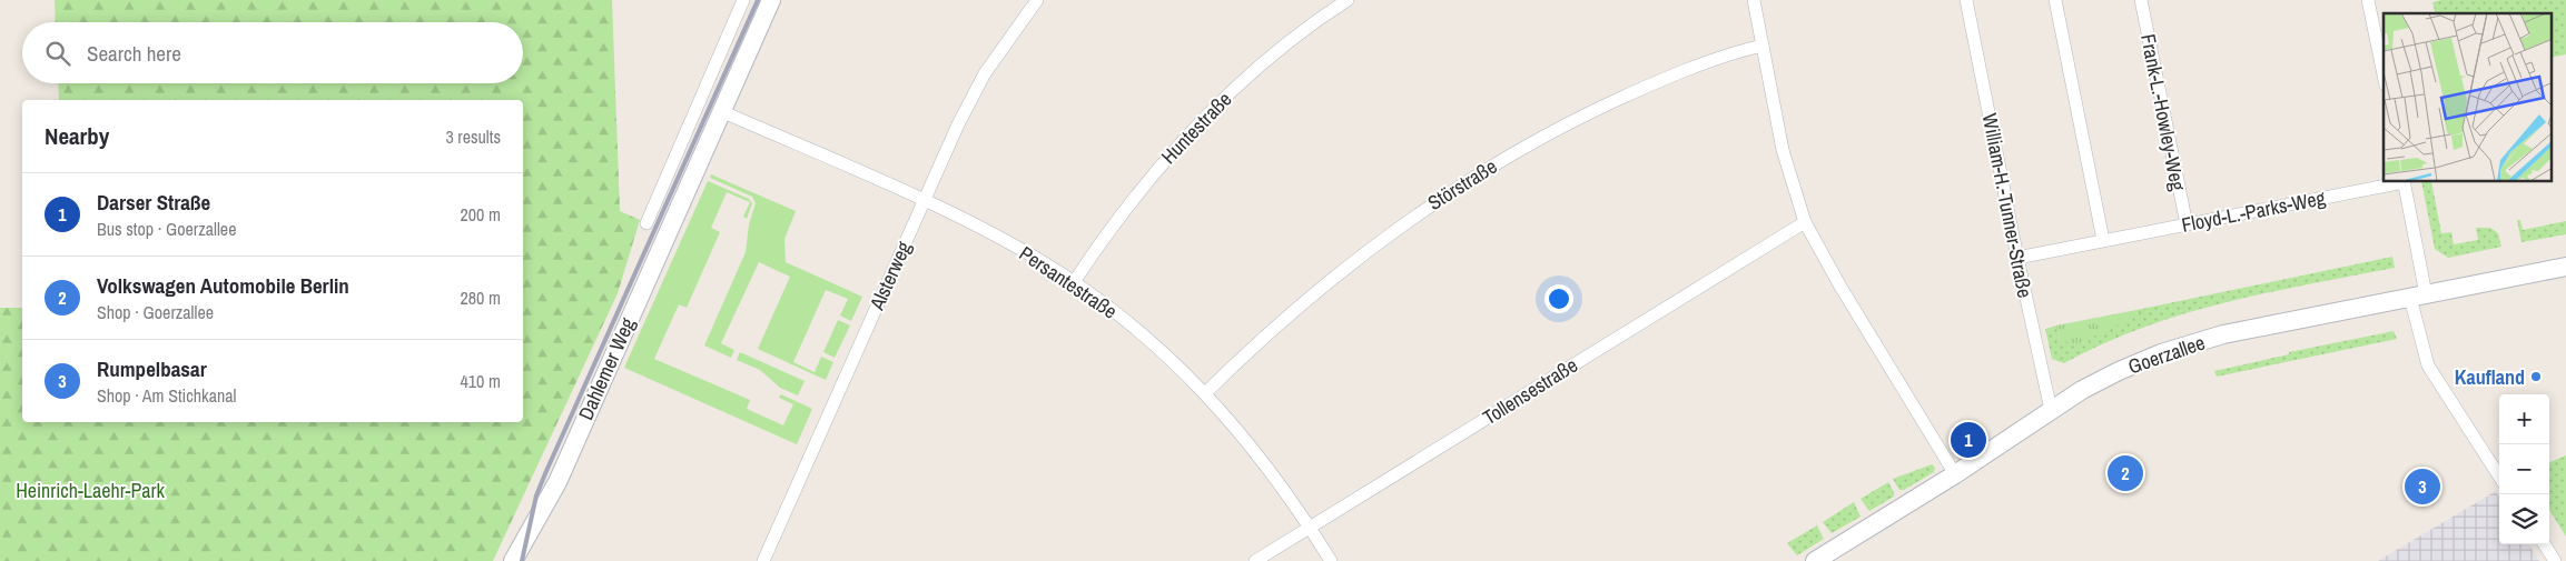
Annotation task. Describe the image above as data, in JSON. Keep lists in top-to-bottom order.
{
  "streets": {
    "main road": ["Goerzallee", "Dahlemer Weg"],
    "street": [
      "Frank-L.-Howley-Weg",
      "Huntestraße",
      "Störstraße",
      "William-H.-Tunner-Straße",
      "Floyd-L.-Parks-Weg",
      "Alsterweg",
      "Persantestraße",
      "Tollensestraße"
    ]
  },
  "crossings": [
    ["Frank-L.-Howley-Weg", "Floyd-L.-Parks-Weg"],
    ["Huntestraße", "Persantestraße"],
    ["Störstraße", "Persantestraße"],
    ["William-H.-Tunner-Straße", "Floyd-L.-Parks-Weg"],
    ["William-H.-Tunner-Straße", "Goerzallee"],
    ["Alsterweg", "Persantestraße"],
    ["Persantestraße", "Dahlemer Weg"],
    ["Persantestraße", "Tollensestraße"]
  ],
  "parks": ["Heinrich-Laehr-Park"],
  "places": ["Kaufland"],
  "page": {
    "search": "Search here",
    "heading": ["Nearby", "3 results"],
    "list": [
      {
        "mark": "1",
        "name": "Darser Straße",
        "note": "Bus stop · Goerzallee",
        "value": "200 m"
      },
      {
        "mark": "2",
        "name": "Volkswagen Automobile Berlin",
        "note": "Shop · Goerzallee",
        "value": "280 m"
      },
      {
        "mark": "3",
        "name": "Rumpelbasar",
        "note": "Shop · Am Stichkanal",
        "value": "410 m"
      }
    ],
    "map_buttons": ["+", "−"],
    "pins": ["1", "2", "3"]
  }
}
